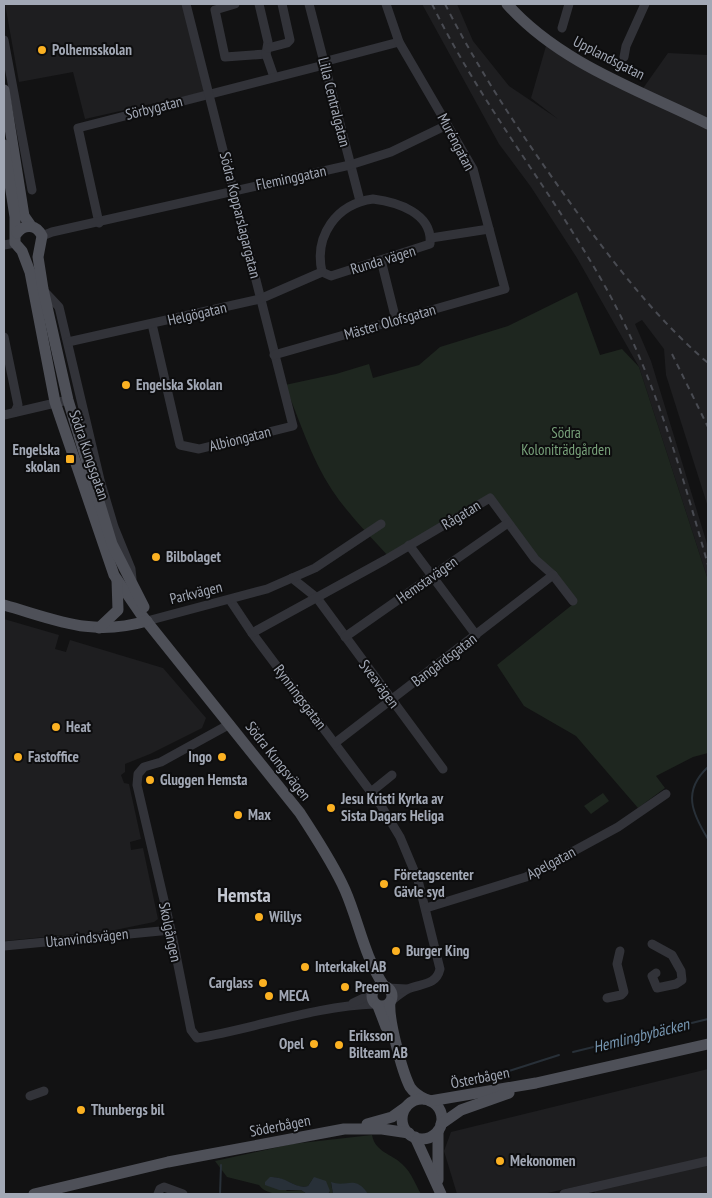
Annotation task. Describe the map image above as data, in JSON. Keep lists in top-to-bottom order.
{
  "streets": {
    "main road": [
      "Upplandsgatan",
      "Södra Kungsgatan",
      "Parkvägen",
      "Södra Kungsvägen",
      "Österbågen",
      "Söderbågen"
    ],
    "street": [
      "Lilla Centralgatan",
      "Sörbygatan",
      "Muréngatan",
      "Fleminggatan",
      "Södra Kopparslagargatan",
      "Runda vägen",
      "Helgögatan",
      "Mäster Olofsgatan",
      "Albiongatan",
      "Rågatan",
      "Hemstavägen",
      "Bangårdsgatan",
      "Sveavägen",
      "Rynningsgatan",
      "Apelgatan",
      "Skolgången",
      "Utanvindsvägen"
    ]
  },
  "crossings": [
    ["Lilla Centralgatan", "Sörbygatan"],
    ["Lilla Centralgatan", "Fleminggatan"],
    ["Lilla Centralgatan", "Runda vägen"],
    ["Sörbygatan", "Muréngatan"],
    ["Sörbygatan", "Fleminggatan"],
    ["Sörbygatan", "Södra Kopparslagargatan"],
    ["Muréngatan", "Fleminggatan"],
    ["Muréngatan", "Mäster Olofsgatan"],
    ["Fleminggatan", "Södra Kopparslagargatan"],
    ["Fleminggatan", "Södra Kungsgatan"],
    ["Södra Kopparslagargatan", "Helgögatan"],
    ["Södra Kopparslagargatan", "Mäster Olofsgatan"],
    ["Södra Kopparslagargatan", "Albiongatan"],
    ["Runda vägen", "Helgögatan"],
    ["Helgögatan", "Albiongatan"],
    ["Helgögatan", "Södra Kungsgatan"],
    ["Södra Kungsgatan", "Parkvägen"],
    ["Södra Kungsgatan", "Södra Kungsvägen"],
    ["Rågatan", "Hemstavägen"],
    ["Rågatan", "Bangårdsgatan"],
    ["Rågatan", "Sveavägen"],
    ["Rågatan", "Rynningsgatan"],
    ["Hemstavägen", "Sveavägen"],
    ["Parkvägen", "Rynningsgatan"],
    ["Parkvägen", "Södra Kungsvägen"],
    ["Bangårdsgatan", "Sveavägen"],
    ["Bangårdsgatan", "Rynningsgatan"],
    ["Rynningsgatan", "Apelgatan"],
    ["Södra Kungsvägen", "Skolgången"],
    ["Södra Kungsvägen", "Österbågen"],
    ["Södra Kungsvägen", "Söderbågen"],
    ["Skolgången", "Utanvindsvägen"],
    ["Österbågen", "Söderbågen"]
  ],
  "districts": ["Hemsta"],
  "water": ["Hemlingbybäcken"],
  "parks": ["Södra Koloniträdgården"],
  "places": {
    "other": [
      "Polhemsskolan",
      "Engelska Skolan",
      "Bilbolaget",
      "Heat",
      "Fastoffice",
      "Ingo",
      "Gluggen Hemsta",
      "Jesu Kristi Kyrka av Sista Dagars Heliga",
      "Max",
      "Företagscenter Gävle syd",
      "Willys",
      "Burger King",
      "Interkakel AB",
      "Carglass",
      "Preem",
      "MECA",
      "Opel",
      "Eriksson Bilteam AB",
      "Thunbergs bil",
      "Mekonomen"
    ],
    "transit": ["Engelska skolan"]
  }
}
